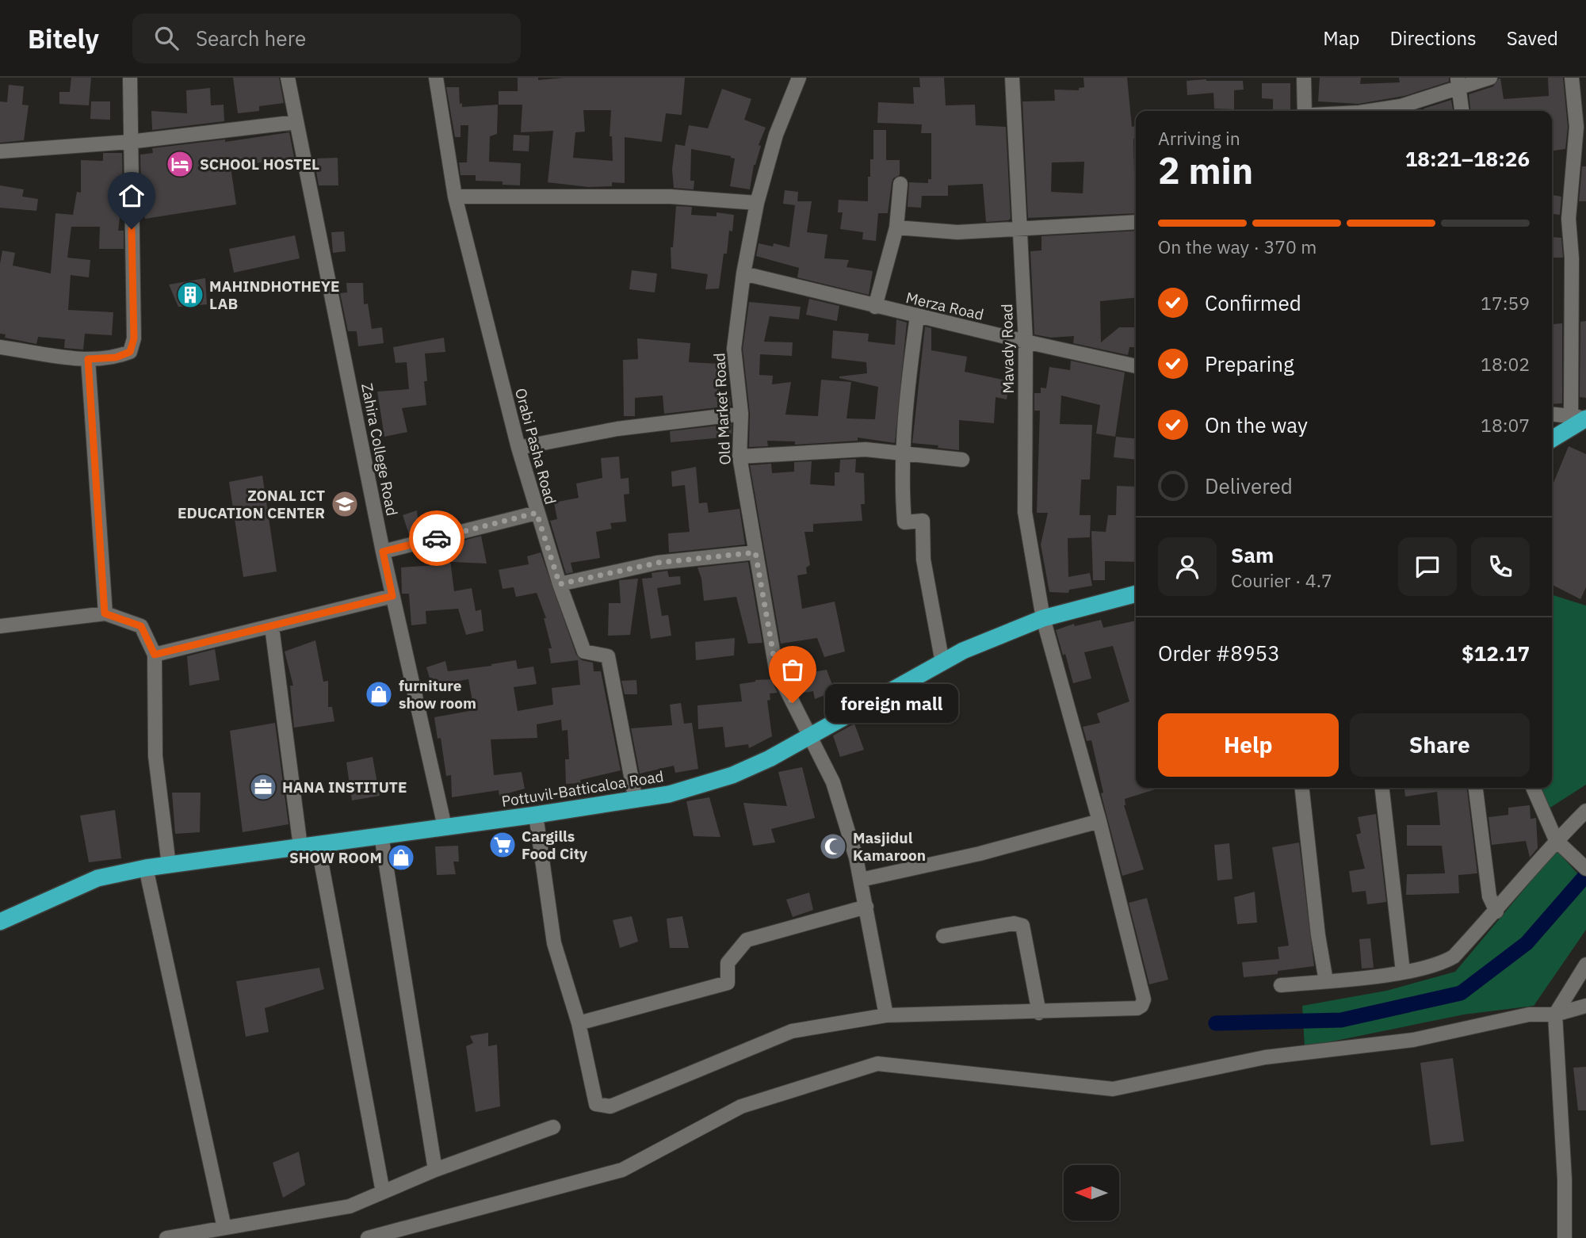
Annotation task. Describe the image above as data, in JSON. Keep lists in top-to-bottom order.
{
  "streets": {
    "highway": ["Pottuvil-Batticaloa Road"],
    "street": [
      "Merza Road",
      "Mavady Road",
      "Old Market Road",
      "Orabi Pasha Road",
      "Zahira College Road"
    ]
  },
  "crossings": [
    ["Merza Road", "Mavady Road"],
    ["Merza Road", "Old Market Road"],
    ["Mavady Road", "Pottuvil-Batticaloa Road"],
    ["Old Market Road", "Pottuvil-Batticaloa Road"],
    ["Orabi Pasha Road", "Pottuvil-Batticaloa Road"],
    ["Zahira College Road", "Pottuvil-Batticaloa Road"]
  ],
  "places": {
    "hotel": ["SCHOOL HOSTEL"],
    "building": ["MAHINDHOTHEYE LAB"],
    "school or university": ["ZONAL ICT EDUCATION CENTER"],
    "shop": ["furniture show room", "SHOW ROOM"],
    "other": ["foreign mall"],
    "office": ["HANA INSTITUTE"],
    "supermarket": ["Cargills Food City"],
    "mosque": ["Masjidul Kamaroon"]
  },
  "north": "left",
  "page": {
    "header": "Bitely",
    "search": "Search here",
    "nav": ["Map", "Directions", "Saved"],
    "heading": ["2 min", "Arriving in", "18:21–18:26"],
    "panel": [
      "Sam",
      "Courier · 4.7",
      "Order #8953",
      "$12.17"
    ],
    "bar": "On the way · 370 m",
    "list": [
      ["Confirmed", "17:59"],
      ["Preparing", "18:02"],
      ["On the way", "18:07"],
      "Delivered"
    ],
    "bubble": "foreign mall",
    "buttons": ["Help", "Share"]
  }
}
